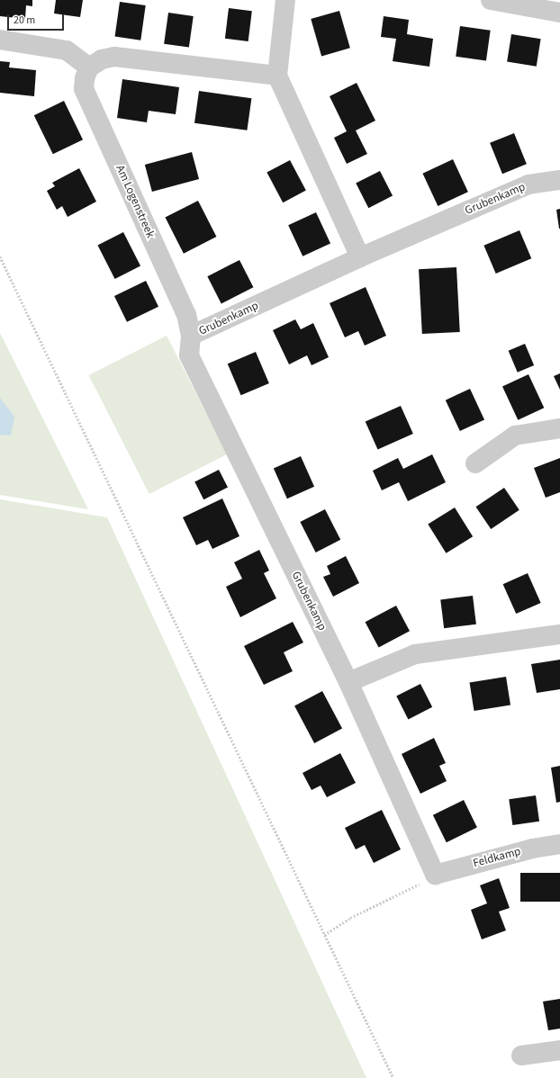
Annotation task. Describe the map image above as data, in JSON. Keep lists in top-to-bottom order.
{
  "streets": {
    "street": ["Grubenkamp", "Am Logenstreek", "Feldkamp"]
  },
  "crossings": [
    ["Grubenkamp", "Am Logenstreek"],
    ["Grubenkamp", "Feldkamp"]
  ],
  "scale_bar": "20 m"
}
